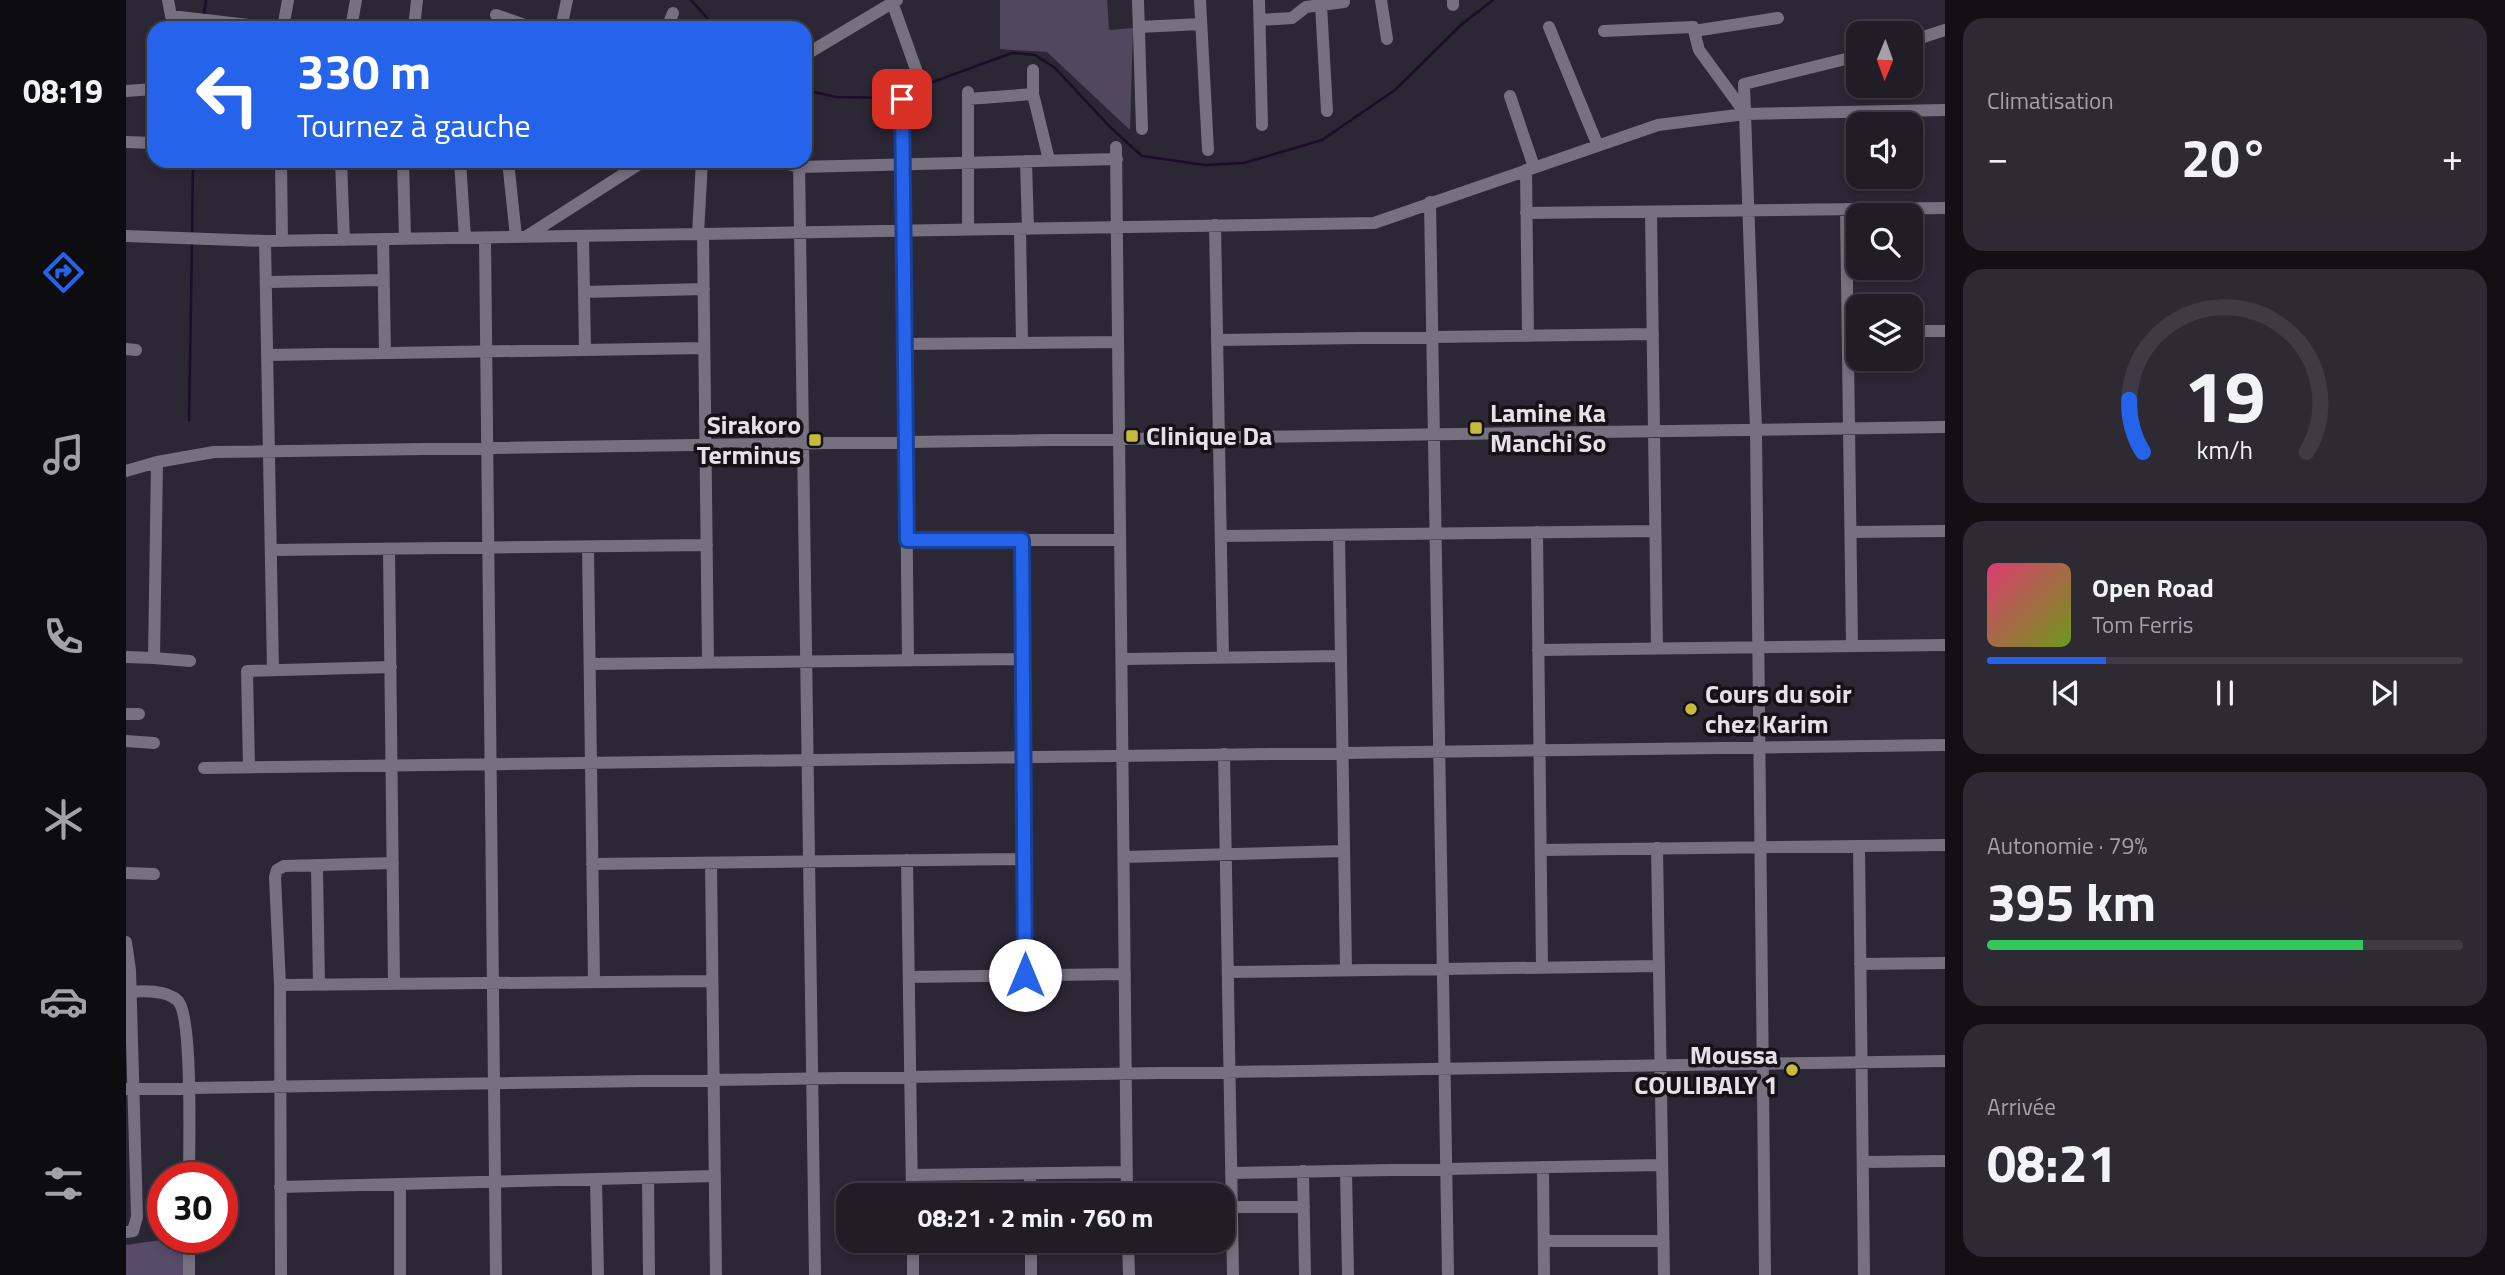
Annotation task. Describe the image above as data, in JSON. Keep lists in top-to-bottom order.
{
  "places": {
    "transit": ["Lamine Ka Manchi So", "Clinique Da", "Sirakoro Terminus"],
    "other": ["Cours du soir chez Karim", "Moussa COULIBALY 1"]
  },
  "north": "bottom",
  "page": {
    "tabs": "08:19",
    "tile": [
      "Climatisation",
      ["Autonomie · 79%", "395 km"],
      ["Arrivée", "08:21"]
    ],
    "turn": ["330 m", "Tournez à gauche"],
    "heat": ["−", "20°", "+"],
    "song": ["Open Road", "Tom Ferris"],
    "limit": "30",
    "trip": "08:21 · 2 min · 760 m",
    "gauge": ["19", "km/h"]
  }
}
